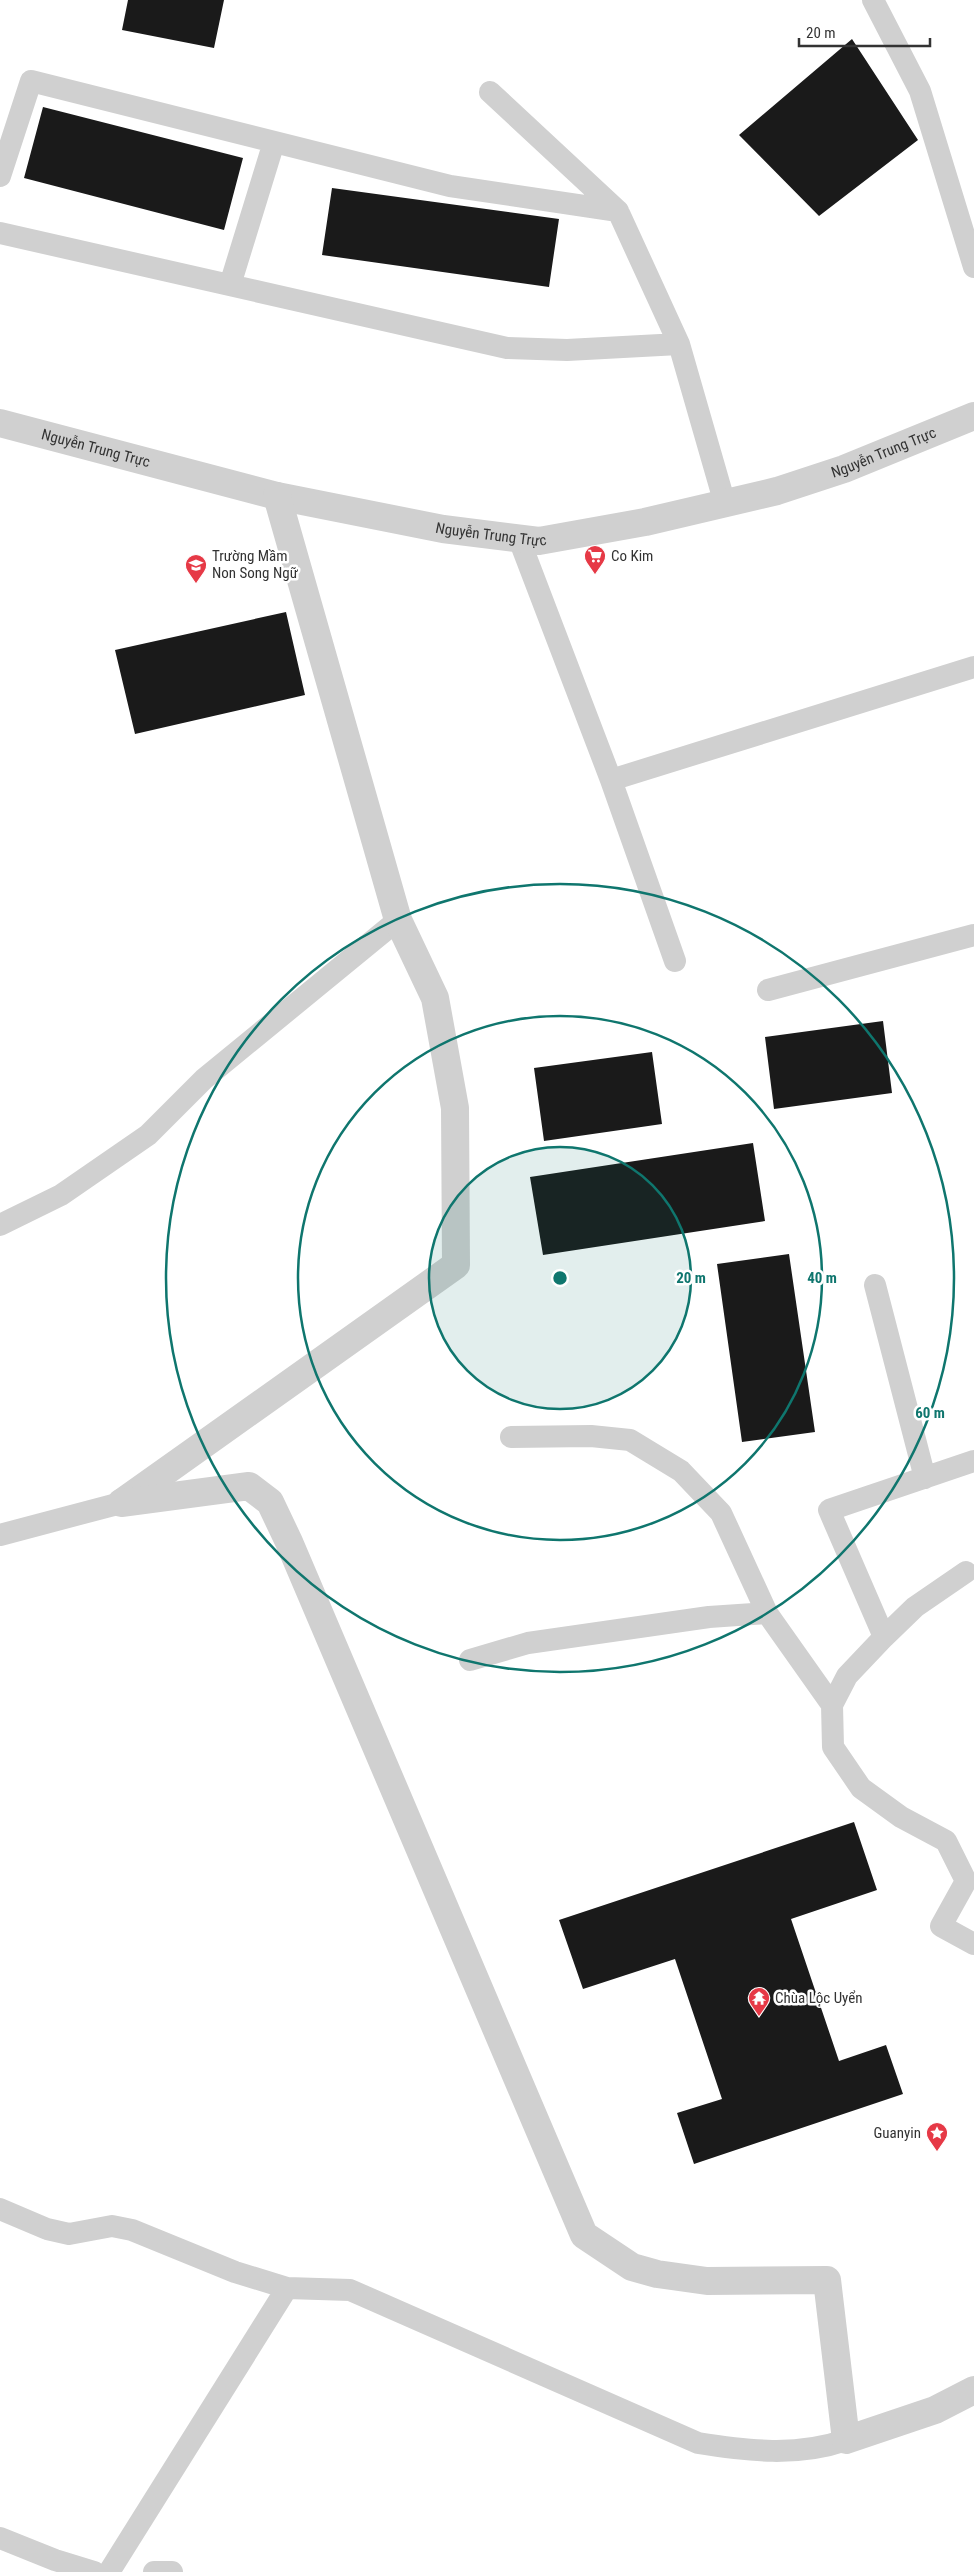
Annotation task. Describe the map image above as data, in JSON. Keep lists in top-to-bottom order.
{
  "streets": {
    "street": ["Nguyễn Trung Trực"]
  },
  "places": {
    "supermarket": ["Co Kim"],
    "school or university": ["Trường Mầm Non Song Ngữ"],
    "temple": ["Chùa Lộc Uyển"],
    "place": ["Guanyin"]
  },
  "scale_bar": "20 m",
  "rings": ["20 m", "40 m", "60 m"]
}
